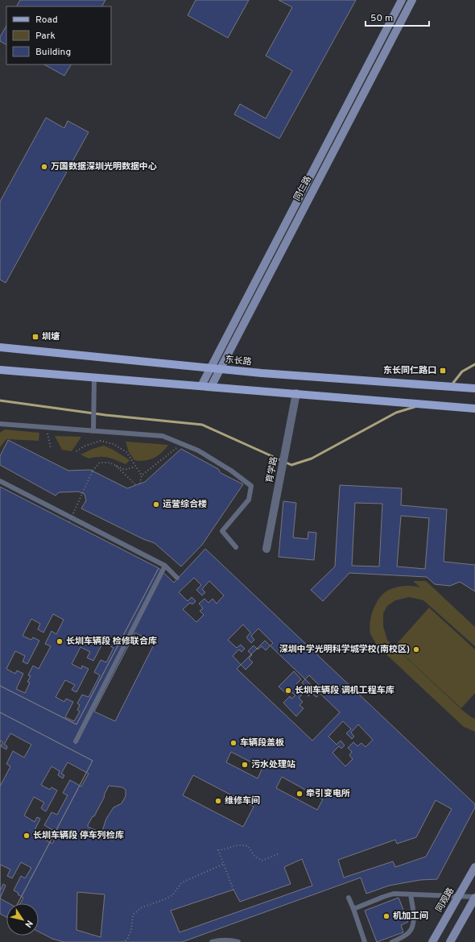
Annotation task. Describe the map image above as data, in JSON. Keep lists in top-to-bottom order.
{
  "streets": {
    "main road": ["东长路"],
    "street": ["同仁路", "育学路", "同观路"]
  },
  "crossings": [
    ["同仁路", "东长路"]
  ],
  "places": {
    "other": [
      "万国数据深圳光明数据中心",
      "运营综合楼",
      "长圳车辆段 检修联合库",
      "深圳中学光明科学城学校(南校区)",
      "长圳车辆段 调机工程车库",
      "车辆段盖板",
      "污水处理站",
      "牵引变电所",
      "维修车间",
      "长圳车辆段 停车列检库",
      "机加工间"
    ],
    "transit": ["圳塘", "东长同仁路口"]
  },
  "legend": ["Road", "Park", "Building"],
  "scale_bar": "50 m",
  "north": "bottom right"
}
